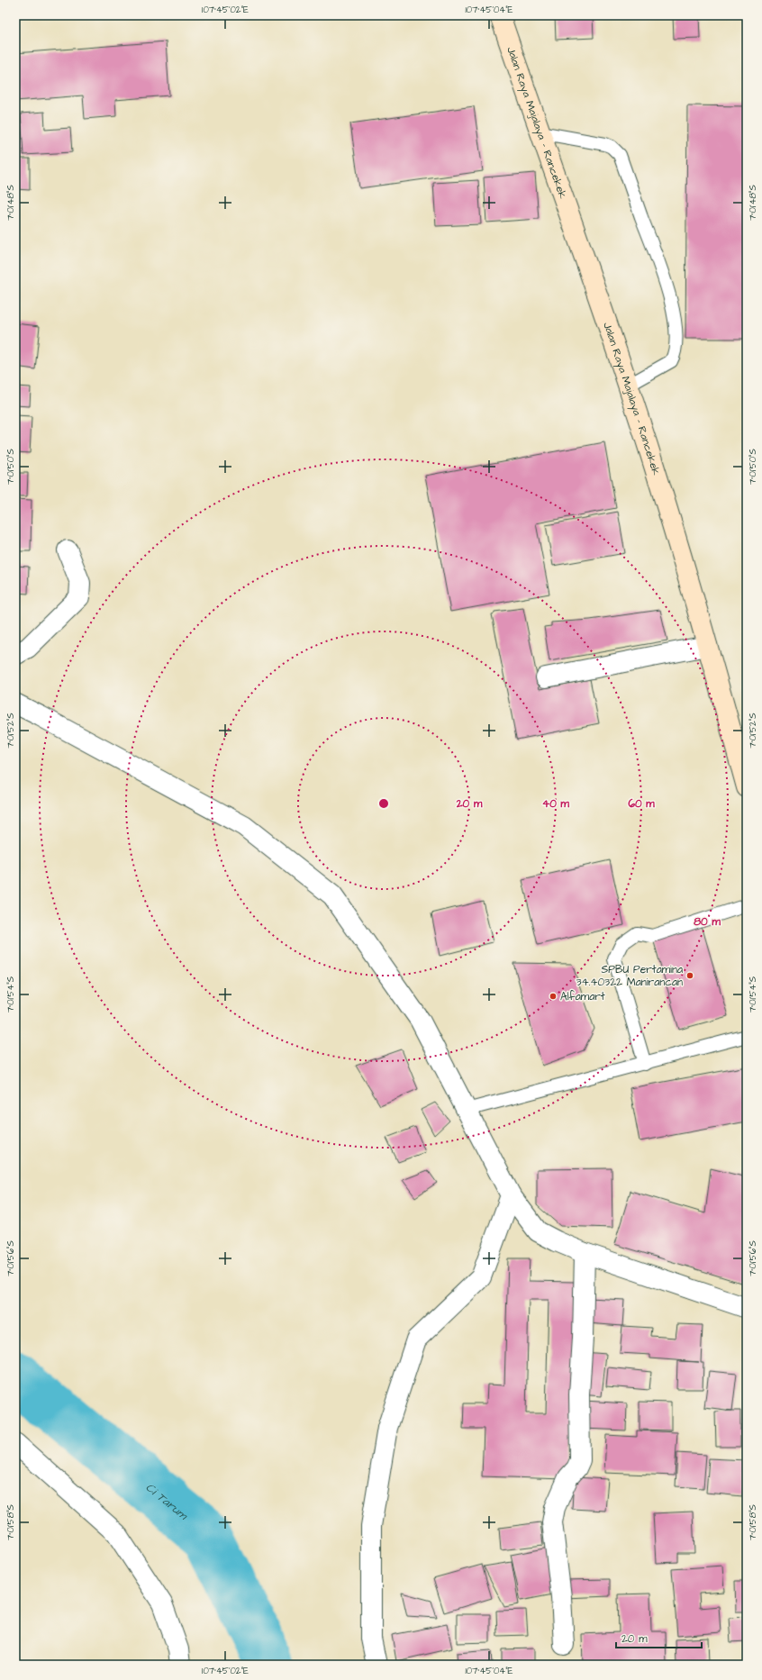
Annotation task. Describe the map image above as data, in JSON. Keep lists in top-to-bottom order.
{
  "streets": {
    "main road": ["Jalan Raya Majalaya - Rancekek"]
  },
  "water": ["Ci Tarum"],
  "places": ["SPBU Pertamina 34.40322 Manirancan", "Alfamart"],
  "scale_bar": "20 m",
  "coordinates": [
    "107°45'02\"E",
    "107°45'04\"E",
    "7°01'48\"S",
    "7°01'50\"S",
    "7°01'52\"S",
    "7°01'54\"S",
    "7°01'56\"S",
    "7°01'58\"S"
  ],
  "rings": [
    "20 m",
    "40 m",
    "60 m",
    "80 m"
  ]
}
